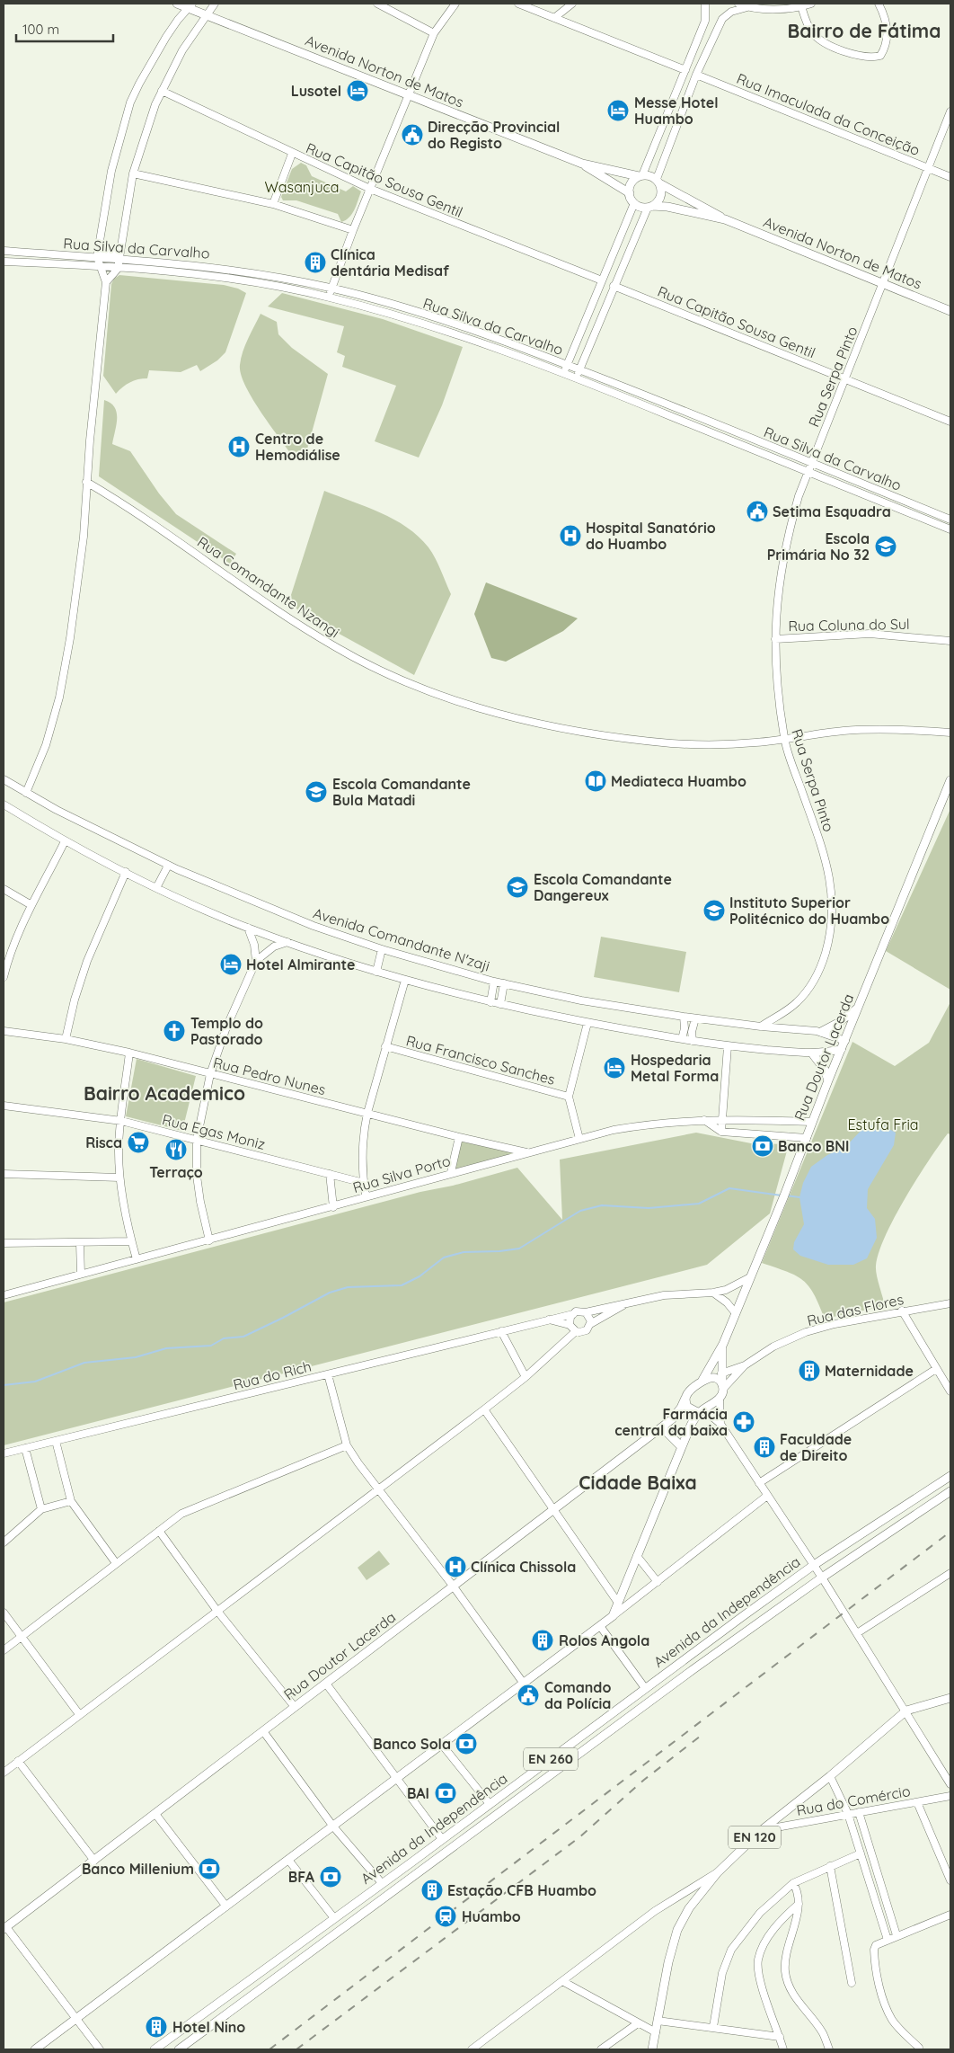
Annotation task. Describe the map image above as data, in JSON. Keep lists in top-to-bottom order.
{
  "streets": {
    "main road": [
      "Avenida Norton de Matos",
      "Rua Doutor Lacerda",
      "Avenida da Independência",
      "EN 260",
      "EN 120"
    ],
    "street": [
      "Rua Imaculada da Conceição",
      "Rua Capitão Sousa Gentil",
      "Rua Silva da Carvalho",
      "Rua Serpa Pinto",
      "Rua Comandante Nzangi",
      "Rua Coluna do Sul",
      "Avenida Comandante N'zaji",
      "Rua Francisco Sanches",
      "Rua Pedro Nunes",
      "Rua Egas Moniz",
      "Rua Silva Porto",
      "Rua das Flores",
      "Rua do Rich",
      "Rua do Comércio"
    ]
  },
  "crossings": [
    ["Avenida Norton de Matos", "Rua Serpa Pinto"],
    ["Rua Imaculada da Conceição", "Rua Serpa Pinto"],
    ["Rua Capitão Sousa Gentil", "Rua Serpa Pinto"],
    ["Rua Silva da Carvalho", "Rua Serpa Pinto"],
    ["Rua Serpa Pinto", "Rua Comandante Nzangi"],
    ["Rua Serpa Pinto", "Rua Coluna do Sul"],
    ["Rua Serpa Pinto", "Avenida Comandante N'zaji"],
    ["Avenida Comandante N'zaji", "Rua Doutor Lacerda"],
    ["Rua Doutor Lacerda", "Rua Silva Porto"],
    ["Rua Doutor Lacerda", "Rua das Flores"],
    ["Rua Pedro Nunes", "Rua Silva Porto"],
    ["Rua do Comércio", "EN 120"]
  ],
  "districts": ["Bairro de Fátima", "Bairro Academico", "Cidade Baixa"],
  "parks": ["Wasanjuca", "Estufa Fria"],
  "places": {
    "hotel": [
      "Lusotel",
      "Messe Hotel Huambo",
      "Hotel Almirante",
      "Hospedaria Metal Forma"
    ],
    "public building": ["Direcção Provincial do Registo", "Setima Esquadra", "Comando da Polícia"],
    "building": [
      "Clínica dentária Medisaf",
      "Maternidade",
      "Faculdade de Direito",
      "Rolos Angola",
      "Estação CFB Huambo",
      "Hotel Nino"
    ],
    "hospital": ["Centro de Hemodiálise", "Hospital Sanatório do Huambo", "Clínica Chissola"],
    "school or university": [
      "Escola Primária No 32",
      "Escola Comandante Bula Matadi",
      "Escola Comandante Dangereux",
      "Instituto Superior Politécnico do Huambo"
    ],
    "library": ["Mediateca Huambo"],
    "church": ["Templo do Pastorado"],
    "supermarket": ["Risca"],
    "bank": [
      "Banco BNI",
      "Banco Sola",
      "BAI",
      "Banco Millenium",
      "BFA"
    ],
    "restaurant": ["Terraço"],
    "pharmacy": ["Farmácia central da baixa"],
    "station": ["Huambo"]
  },
  "scale_bar": "100 m"
}
